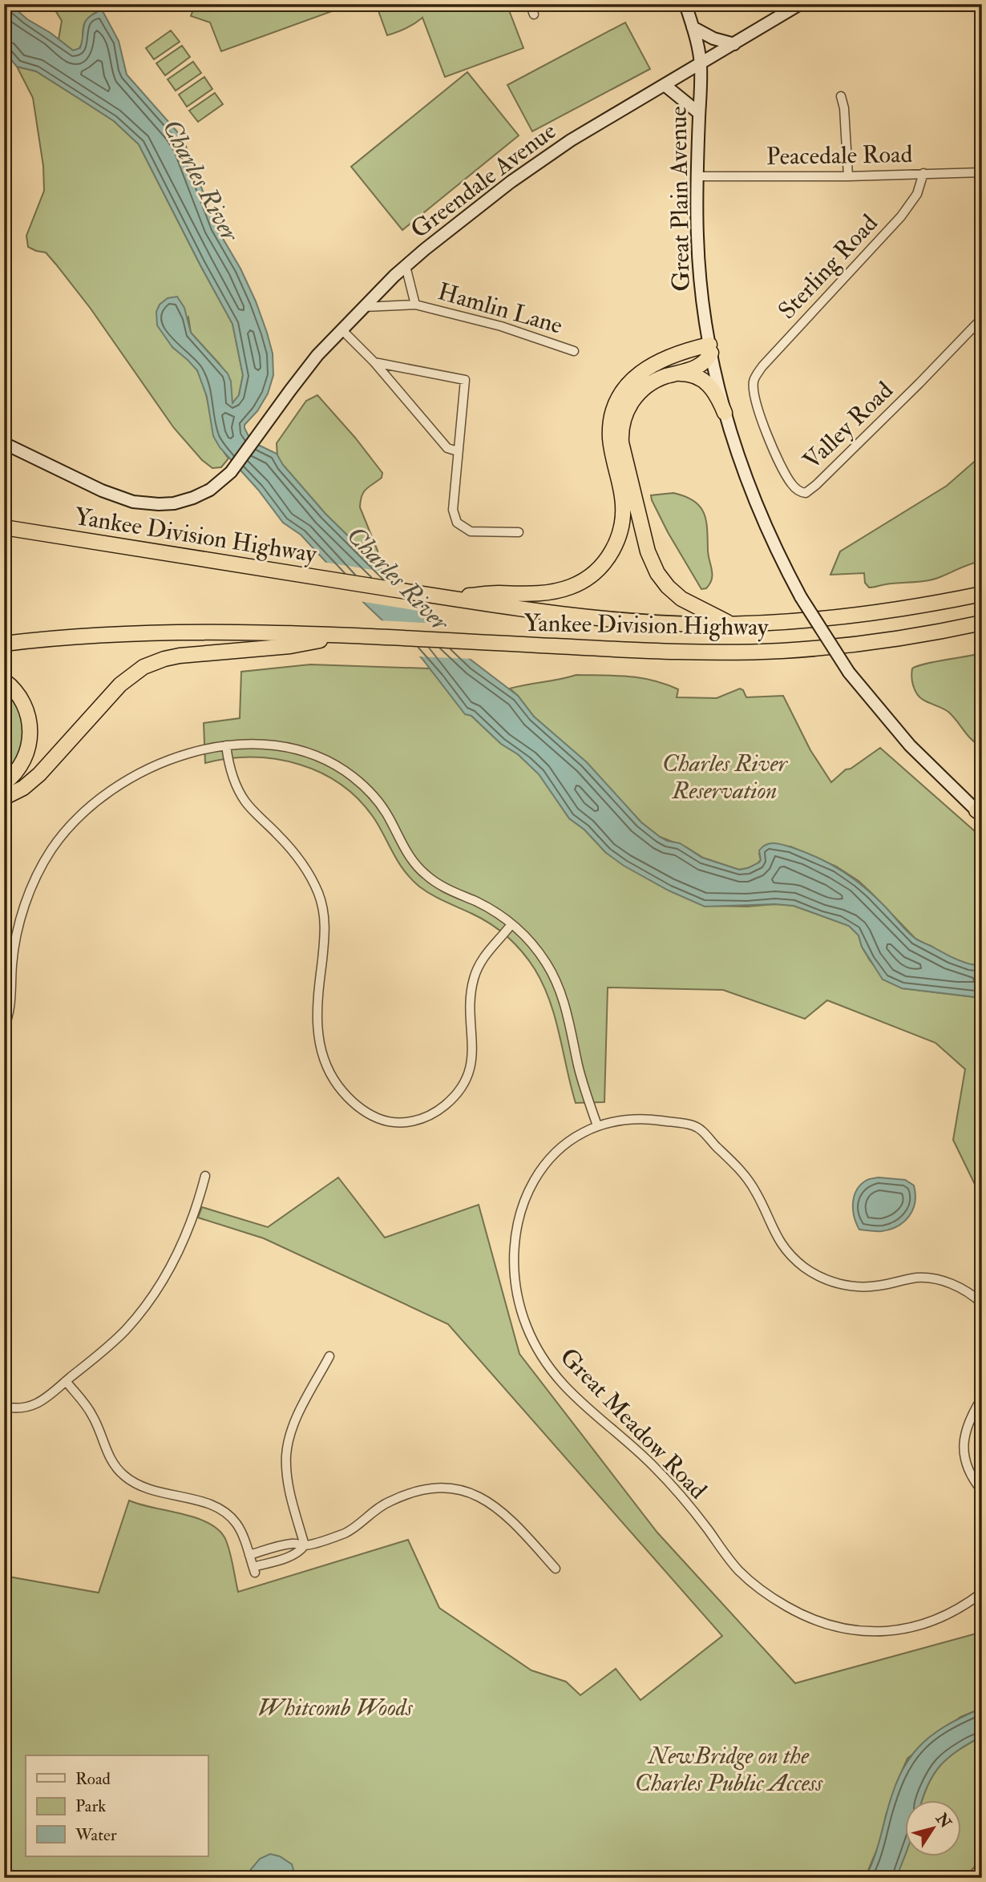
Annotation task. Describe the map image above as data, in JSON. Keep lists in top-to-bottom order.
{
  "streets": {
    "highway": ["Yankee Division Highway"],
    "main road": ["Greendale Avenue", "Great Plain Avenue"],
    "street": [
      "Peacedale Road",
      "Sterling Road",
      "Hamlin Lane",
      "Valley Road",
      "Great Meadow Road"
    ]
  },
  "crossings": [
    ["Peacedale Road", "Great Plain Avenue"],
    ["Peacedale Road", "Sterling Road"],
    ["Greendale Avenue", "Great Plain Avenue"],
    ["Greendale Avenue", "Hamlin Lane"],
    ["Sterling Road", "Valley Road"]
  ],
  "water": ["Charles River"],
  "parks": ["Charles River Reservation", "Whitcomb Woods", "NewBridge on the Charles Public Access"],
  "legend": ["Road", "Park", "Water"],
  "north": "top right"
}
